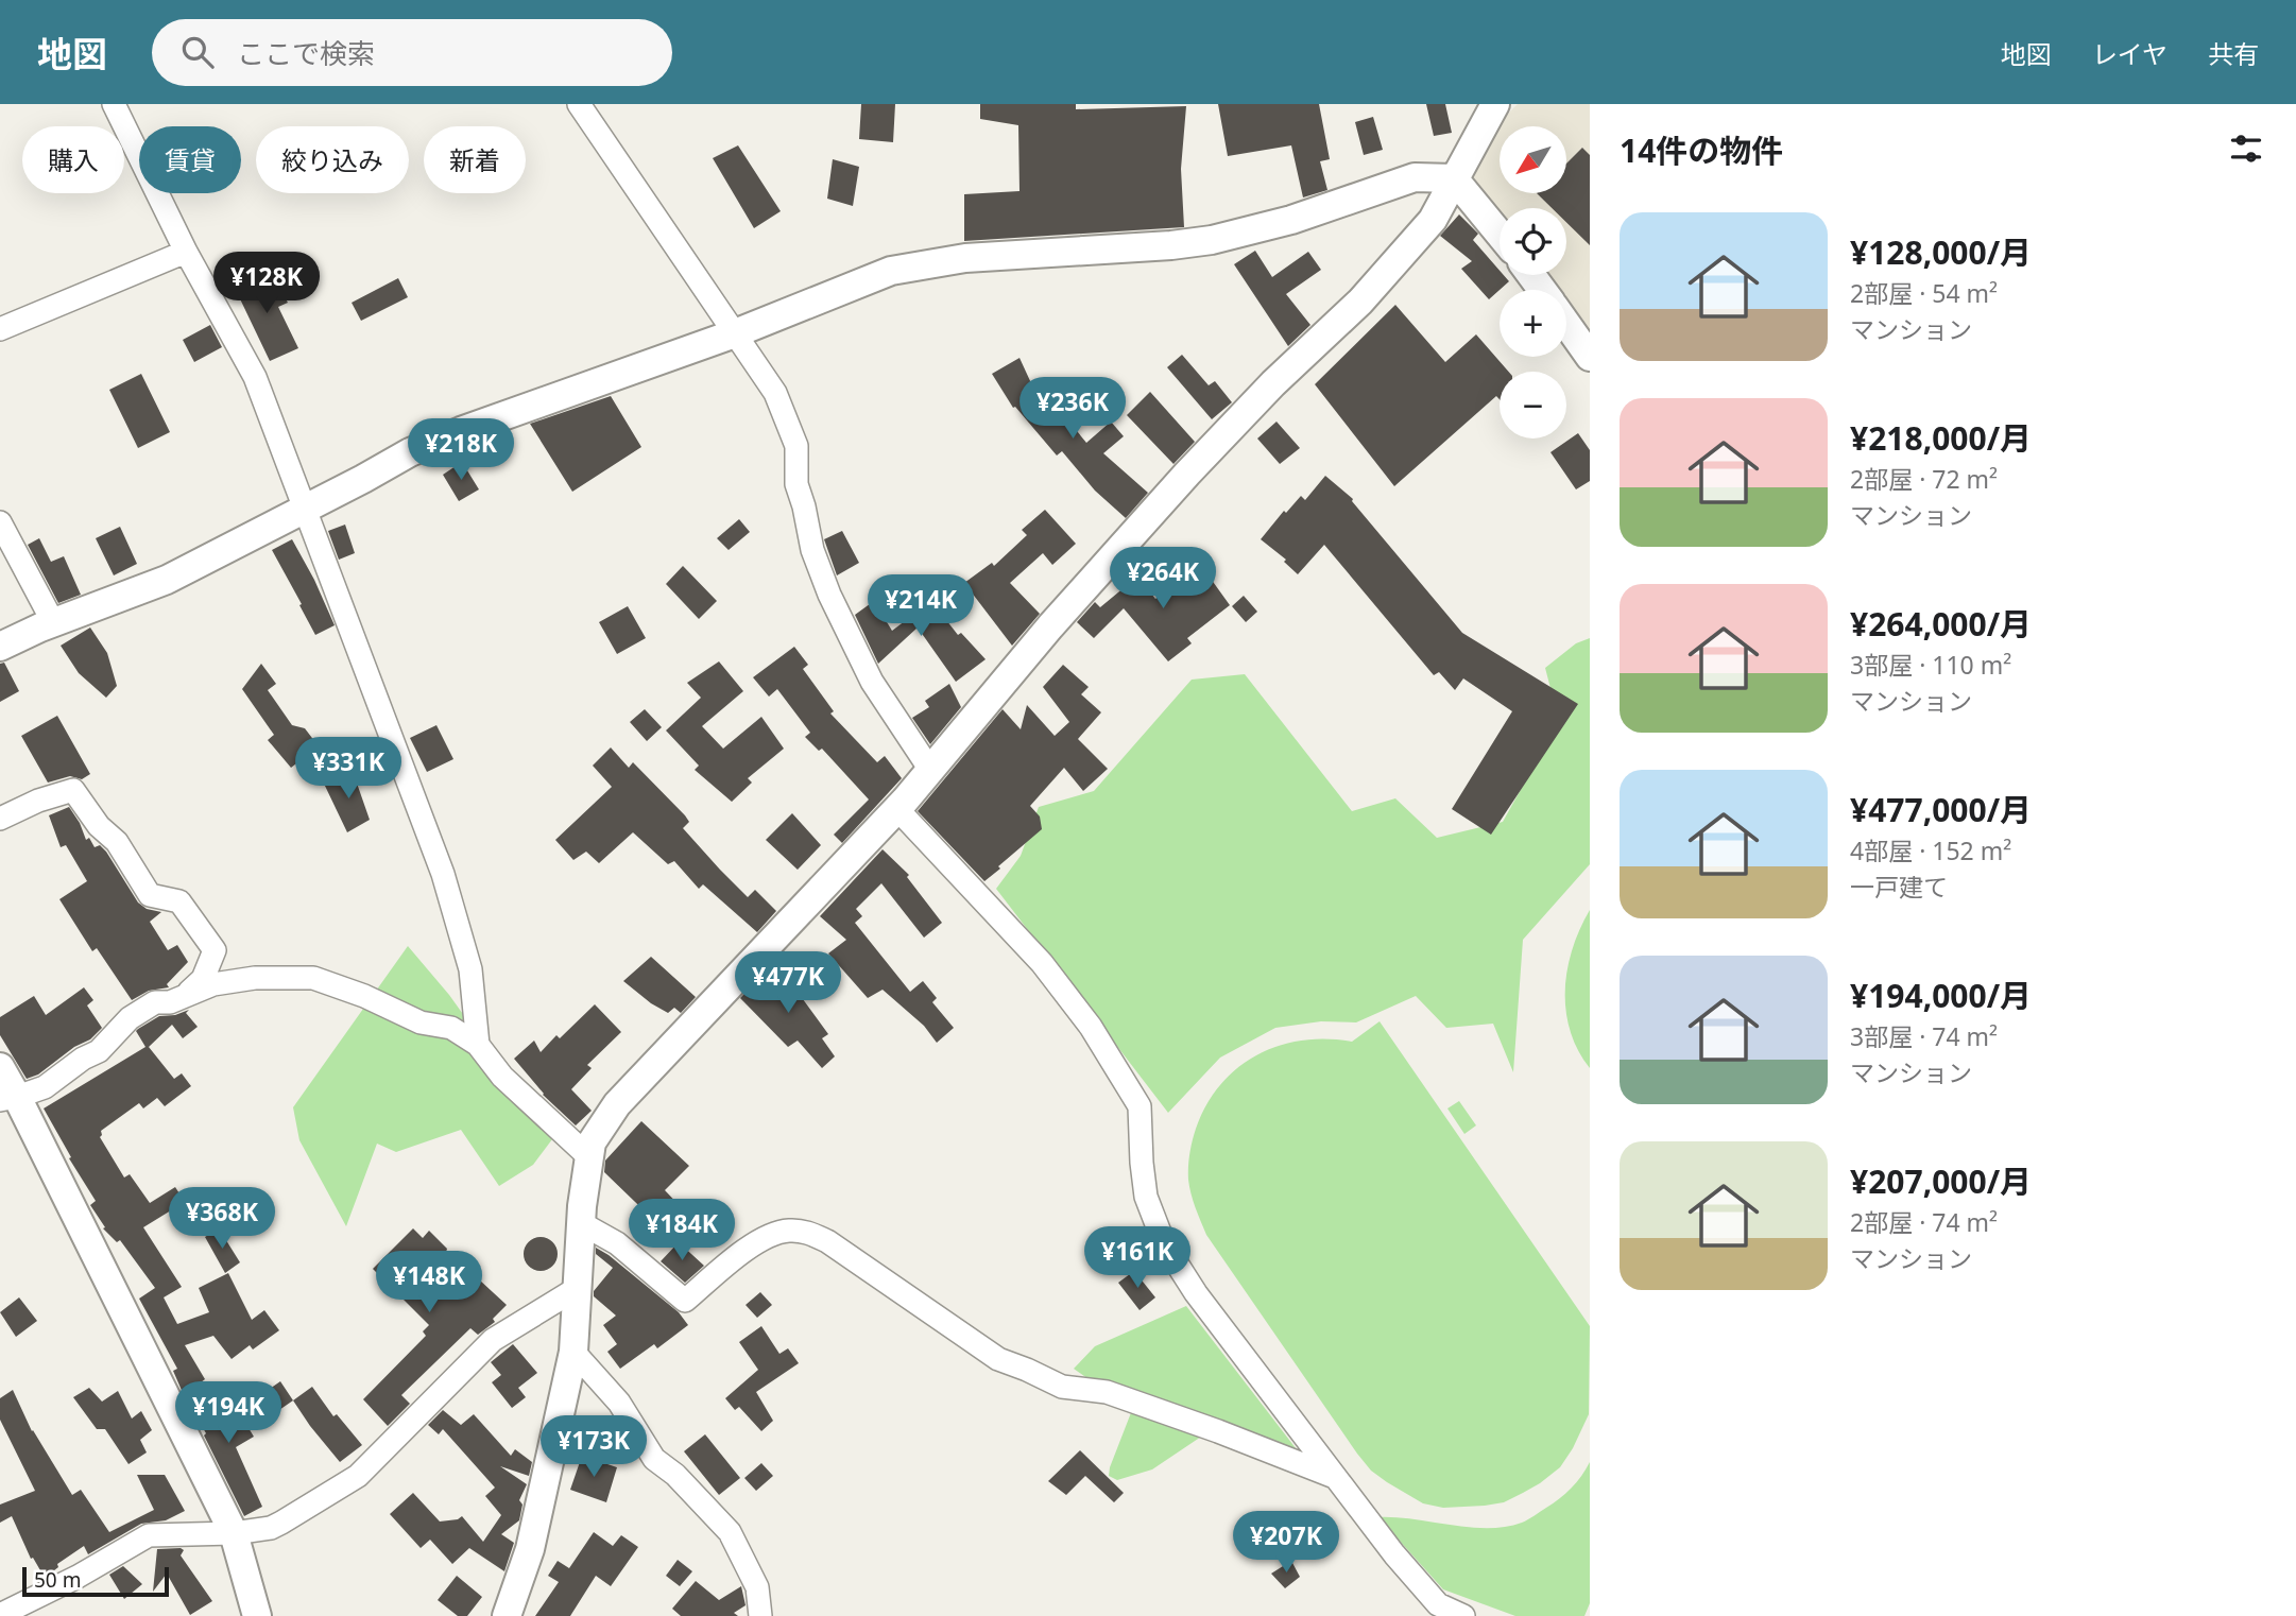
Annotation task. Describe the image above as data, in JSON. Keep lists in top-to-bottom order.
{
  "scale_bar": "50 m",
  "north": "bottom left",
  "page": {
    "header": "地図",
    "search": "ここで検索",
    "nav": ["地図", "レイヤ", "共有"],
    "heading": "14件の物件",
    "map_buttons": ["+", "−"],
    "chip": [
      "購入",
      "賃貸",
      "絞り込み",
      "新着"
    ],
    "list": [
      {
        "name": "¥128,000/月",
        "note": "2部屋 · 54 m² · マンション"
      },
      {
        "name": "¥218,000/月",
        "note": "2部屋 · 72 m² · マンション"
      },
      {
        "name": "¥264,000/月",
        "note": "3部屋 · 110 m² · マンション"
      },
      {
        "name": "¥477,000/月",
        "note": "4部屋 · 152 m² · 一戸建て"
      },
      {
        "name": "¥194,000/月",
        "note": "3部屋 · 74 m² · マンション"
      },
      {
        "name": "¥207,000/月",
        "note": "2部屋 · 74 m² · マンション"
      }
    ],
    "price": [
      "¥128K",
      "¥236K",
      "¥218K",
      "¥264K",
      "¥214K",
      "¥331K",
      "¥477K",
      "¥368K",
      "¥184K",
      "¥161K",
      "¥148K",
      "¥194K",
      "¥173K",
      "¥207K"
    ],
    "scale": "50 m"
  }
}
